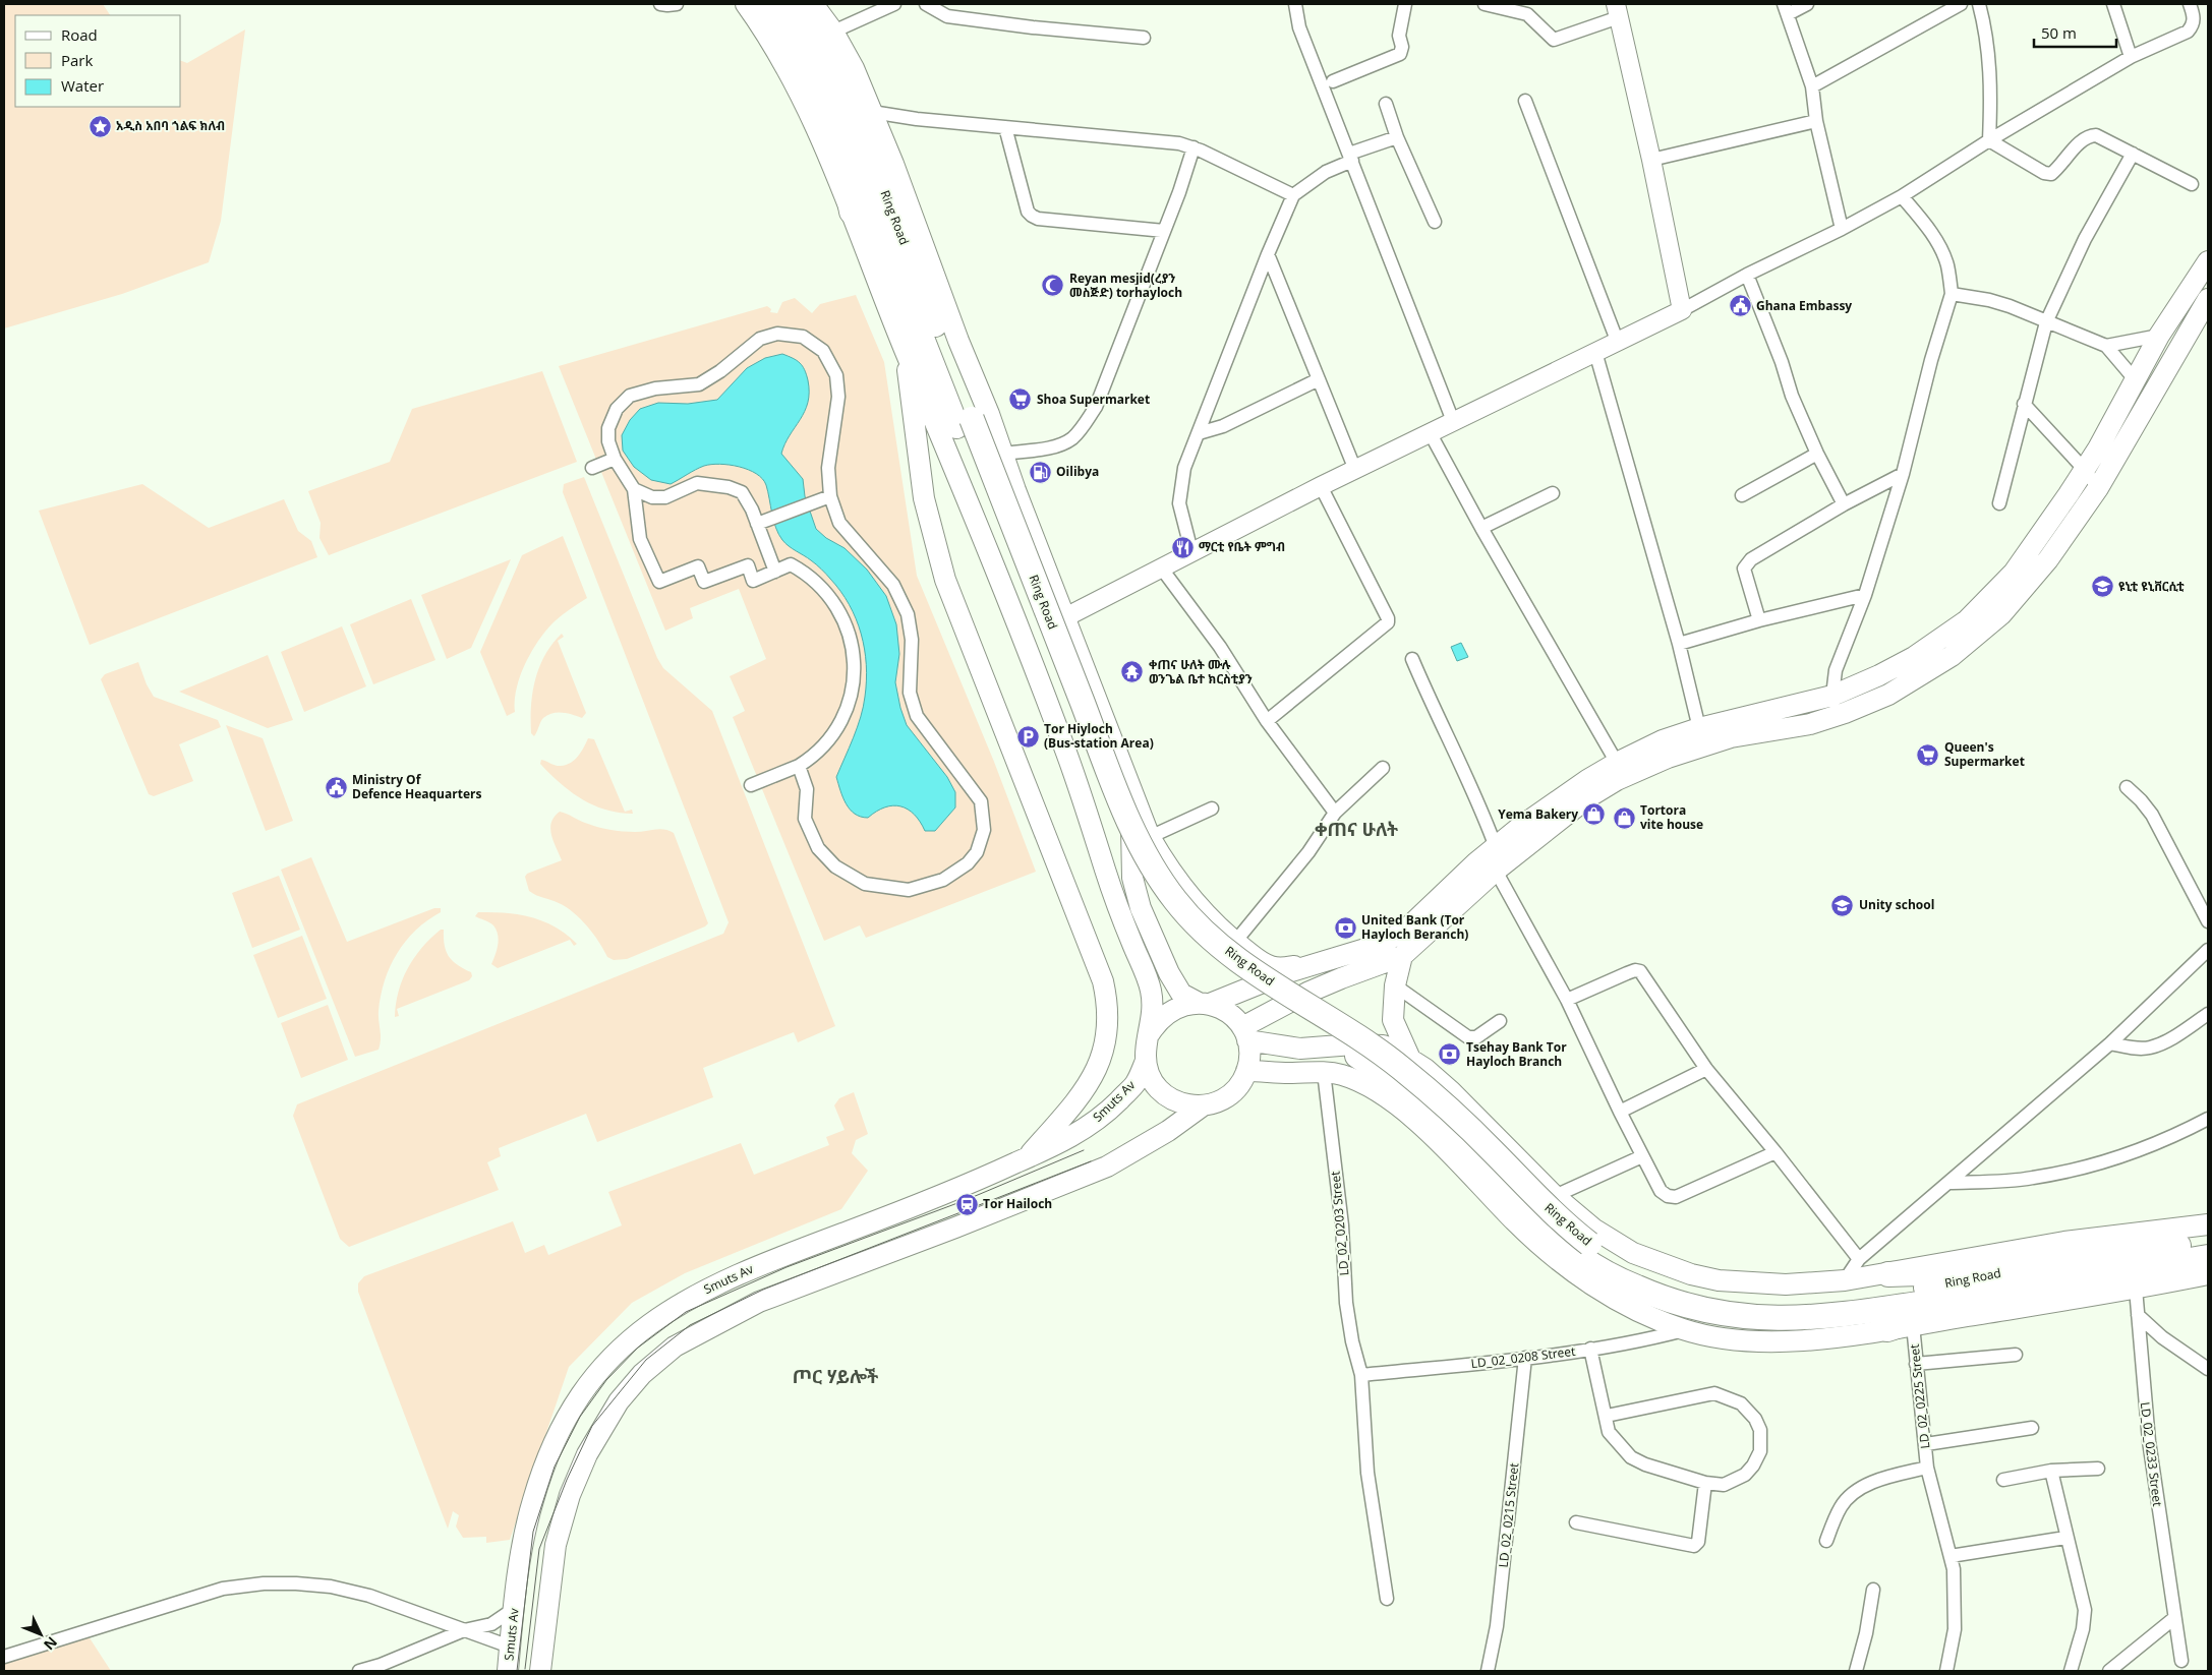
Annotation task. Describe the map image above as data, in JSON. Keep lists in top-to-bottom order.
{
  "streets": {
    "highway": ["Ring Road"],
    "main road": ["Smuts Av"],
    "street": [
      "LD_02_0203 Street",
      "LD_02_0208 Street",
      "LD_02_0225 Street",
      "LD_02_0233 Street",
      "LD_02_0215 Street"
    ]
  },
  "crossings": [
    ["LD_02_0203 Street", "LD_02_0208 Street"],
    ["LD_02_0208 Street", "LD_02_0215 Street"]
  ],
  "districts": ["ቀጠና ሁለት", "ጦር ሃይሎች"],
  "places": {
    "place": ["አዲስ አበባ ጎልፍ ክለብ"],
    "mosque": ["Reyan mesjid(ረያን መስጅድ) torhayloch"],
    "public building": ["Ghana Embassy", "Ministry Of Defence Heaquarters"],
    "supermarket": ["Shoa Supermarket", "Queen's Supermarket"],
    "fuel station": ["Oilibya"],
    "restaurant": ["ማርቲ የቤት ምግብ"],
    "school or university": ["ዩኒቲ ዩኒቨርሲቲ", "Unity school"],
    "temple": ["ቀጠና ሁለት ሙሉ ወንጌል ቤተ ክርስቲያን"],
    "parking": ["Tor Hiyloch (Bus-station Area)"],
    "shop": ["Yema Bakery", "Tortora vite house"],
    "bank": ["United Bank (Tor Hayloch Beranch)", "Tsehay Bank Tor Hayloch Branch"],
    "station": ["Tor Hailoch"]
  },
  "legend": ["Road", "Park", "Water"],
  "scale_bar": "50 m",
  "north": "bottom right"
}
